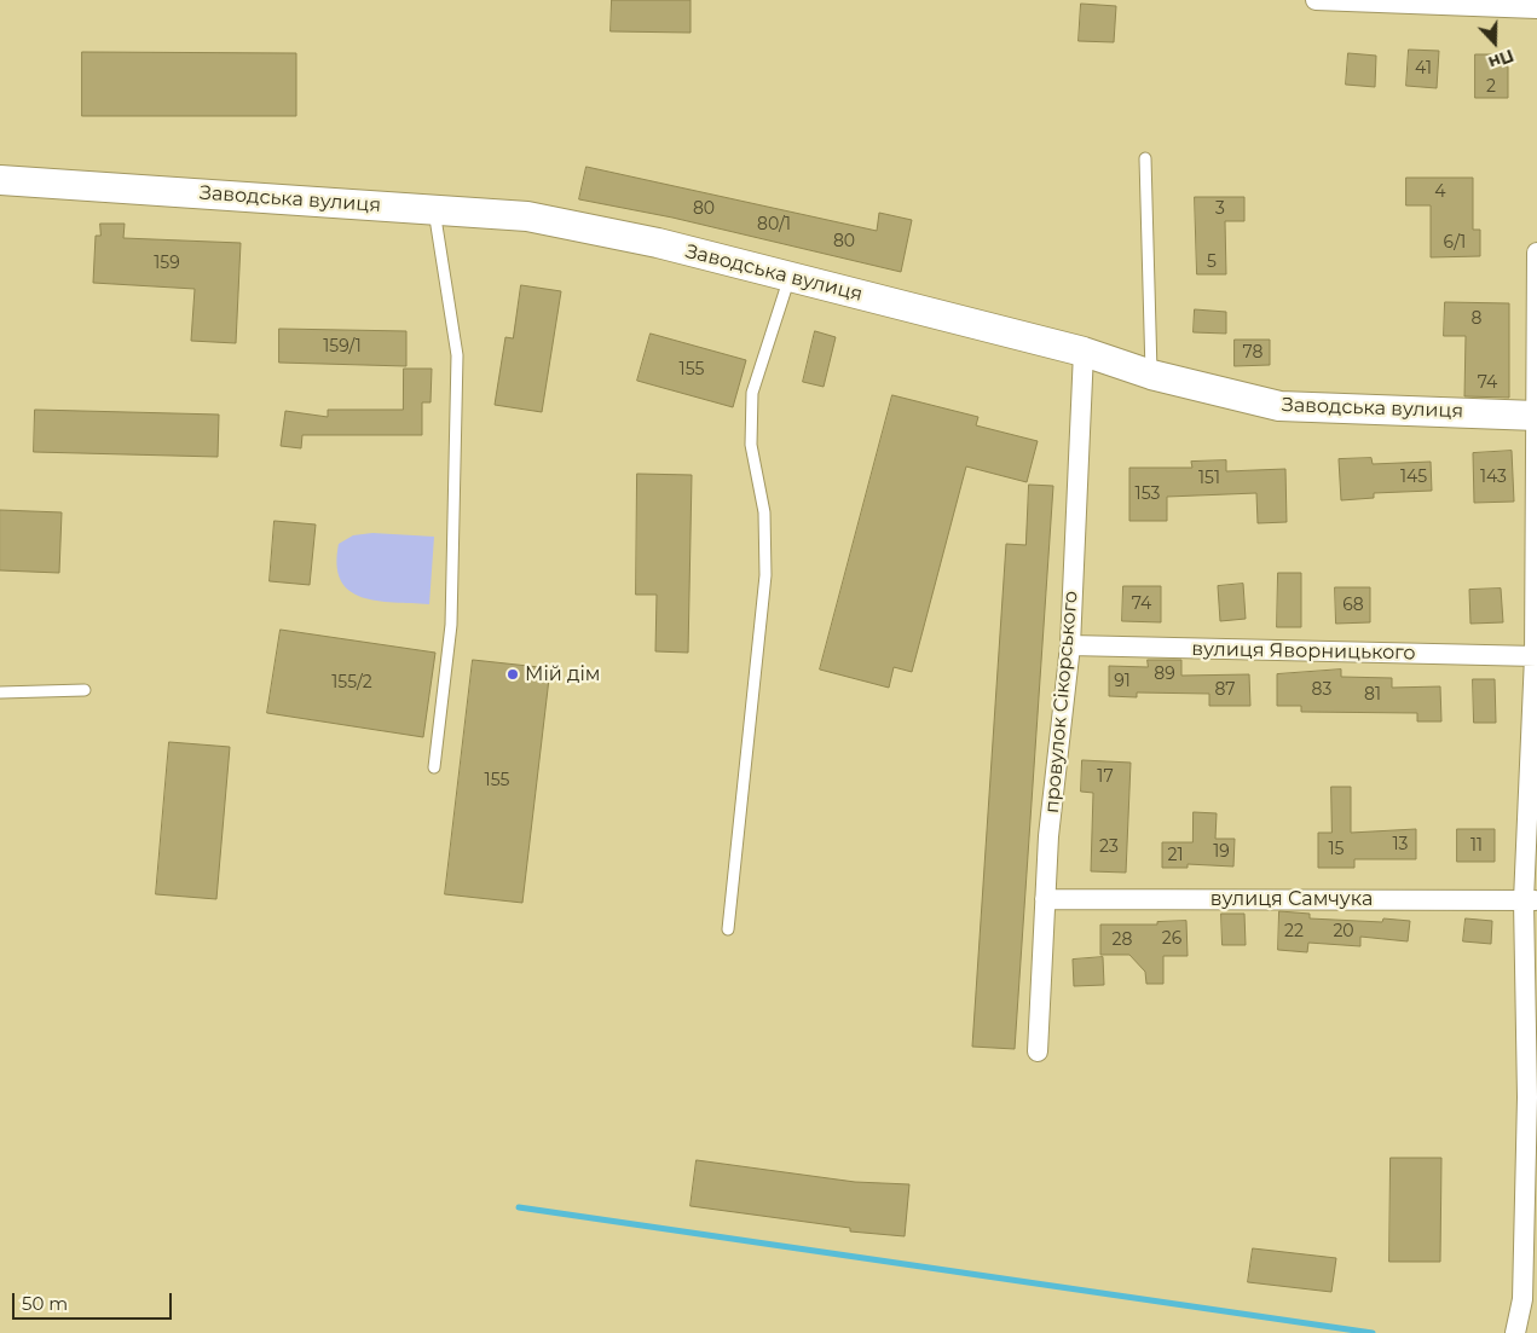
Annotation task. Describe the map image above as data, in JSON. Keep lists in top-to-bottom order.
{
  "streets": {
    "street": [
      "Заводська вулиця",
      "вулиця Яворницького",
      "провулок Сікорського",
      "вулиця Самчука"
    ]
  },
  "crossings": [
    ["Заводська вулиця", "провулок Сікорського"],
    ["вулиця Яворницького", "провулок Сікорського"],
    ["провулок Сікорського", "вулиця Самчука"]
  ],
  "places": ["Мій дім"],
  "house_numbers": [
    "41",
    "2",
    "4",
    "80",
    "3",
    "80/1",
    "80",
    "6/1",
    "5",
    "159",
    "8",
    "159/1",
    "78",
    "155",
    "74",
    "145",
    "143",
    "151",
    "153",
    "74",
    "68",
    "89",
    "91",
    "155/2",
    "87",
    "83",
    "81",
    "17",
    "155",
    "13",
    "11",
    "23",
    "15",
    "19",
    "21",
    "22",
    "20",
    "26",
    "28"
  ],
  "scale_bar": "50 m",
  "north": "bottom"
}
